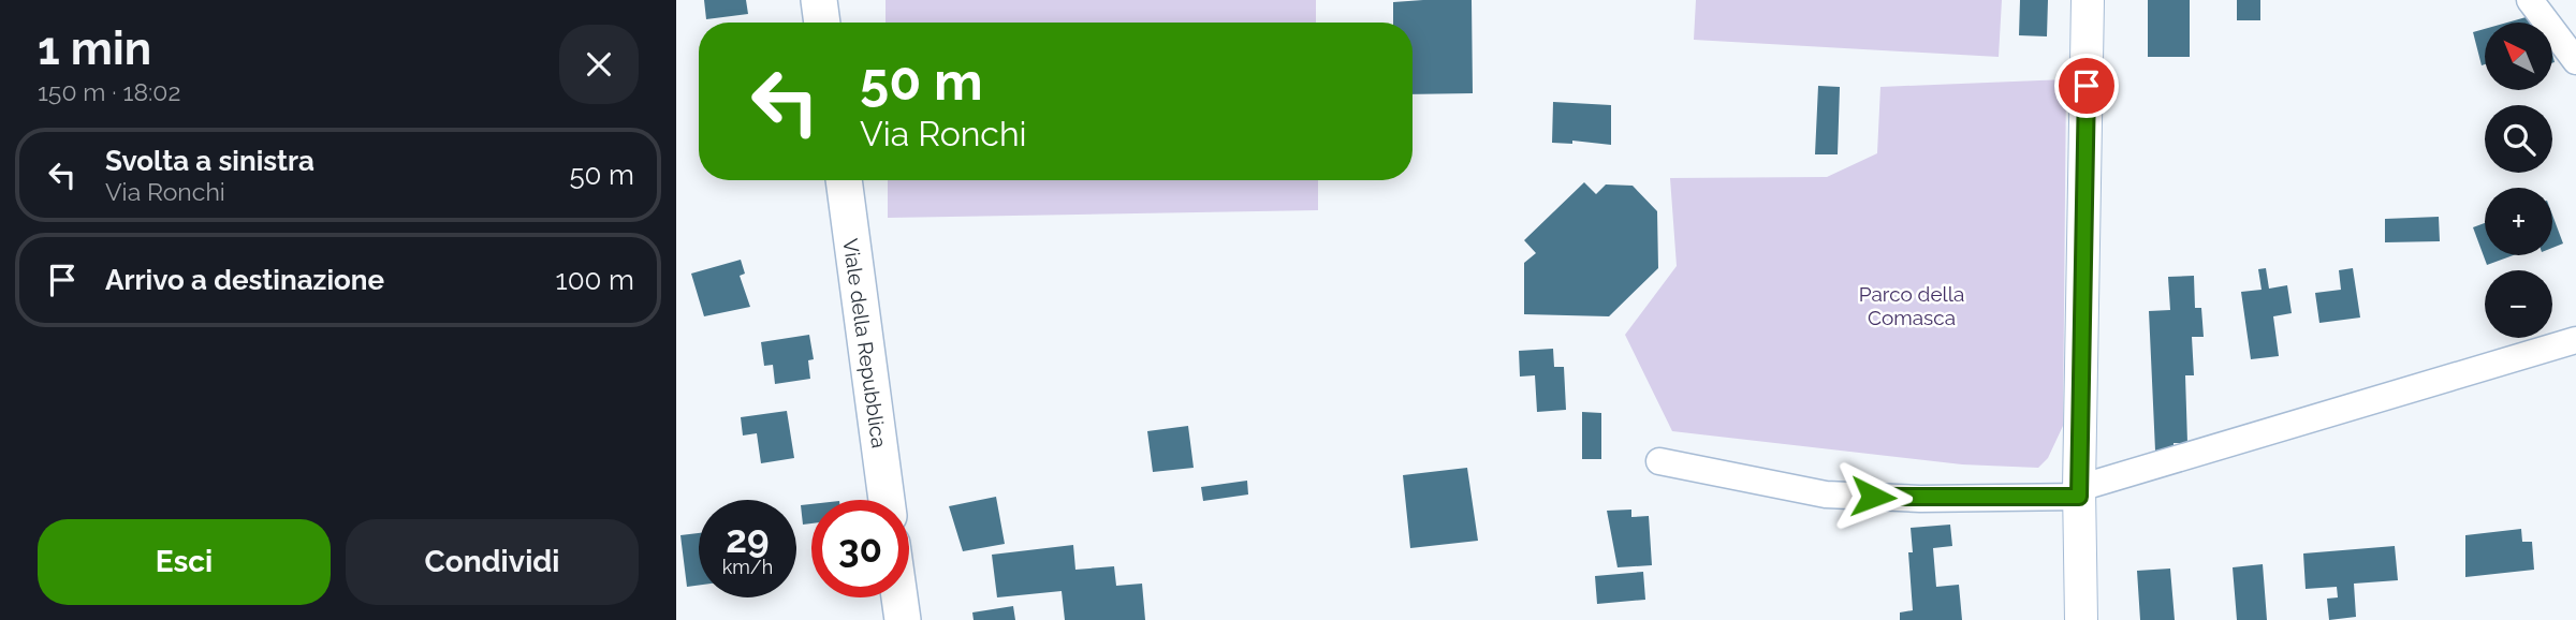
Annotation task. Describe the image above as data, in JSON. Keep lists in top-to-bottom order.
{
  "streets": {
    "main road": ["Viale della Repubblica"]
  },
  "parks": ["Parco della Comasca"],
  "north": "top left",
  "page": {
    "heading": ["1 min", "150 m · 18:02"],
    "map_buttons": ["+", "−"],
    "turn": ["50 m", "Via Ronchi"],
    "list": [
      {
        "name": "Svolta a sinistra",
        "note": "Via Ronchi",
        "value": "50 m"
      },
      {
        "name": "Arrivo a destinazione",
        "value": "100 m"
      }
    ],
    "speed": "29 km/h",
    "limit": "30",
    "buttons": ["Esci", "Condividi"]
  }
}
